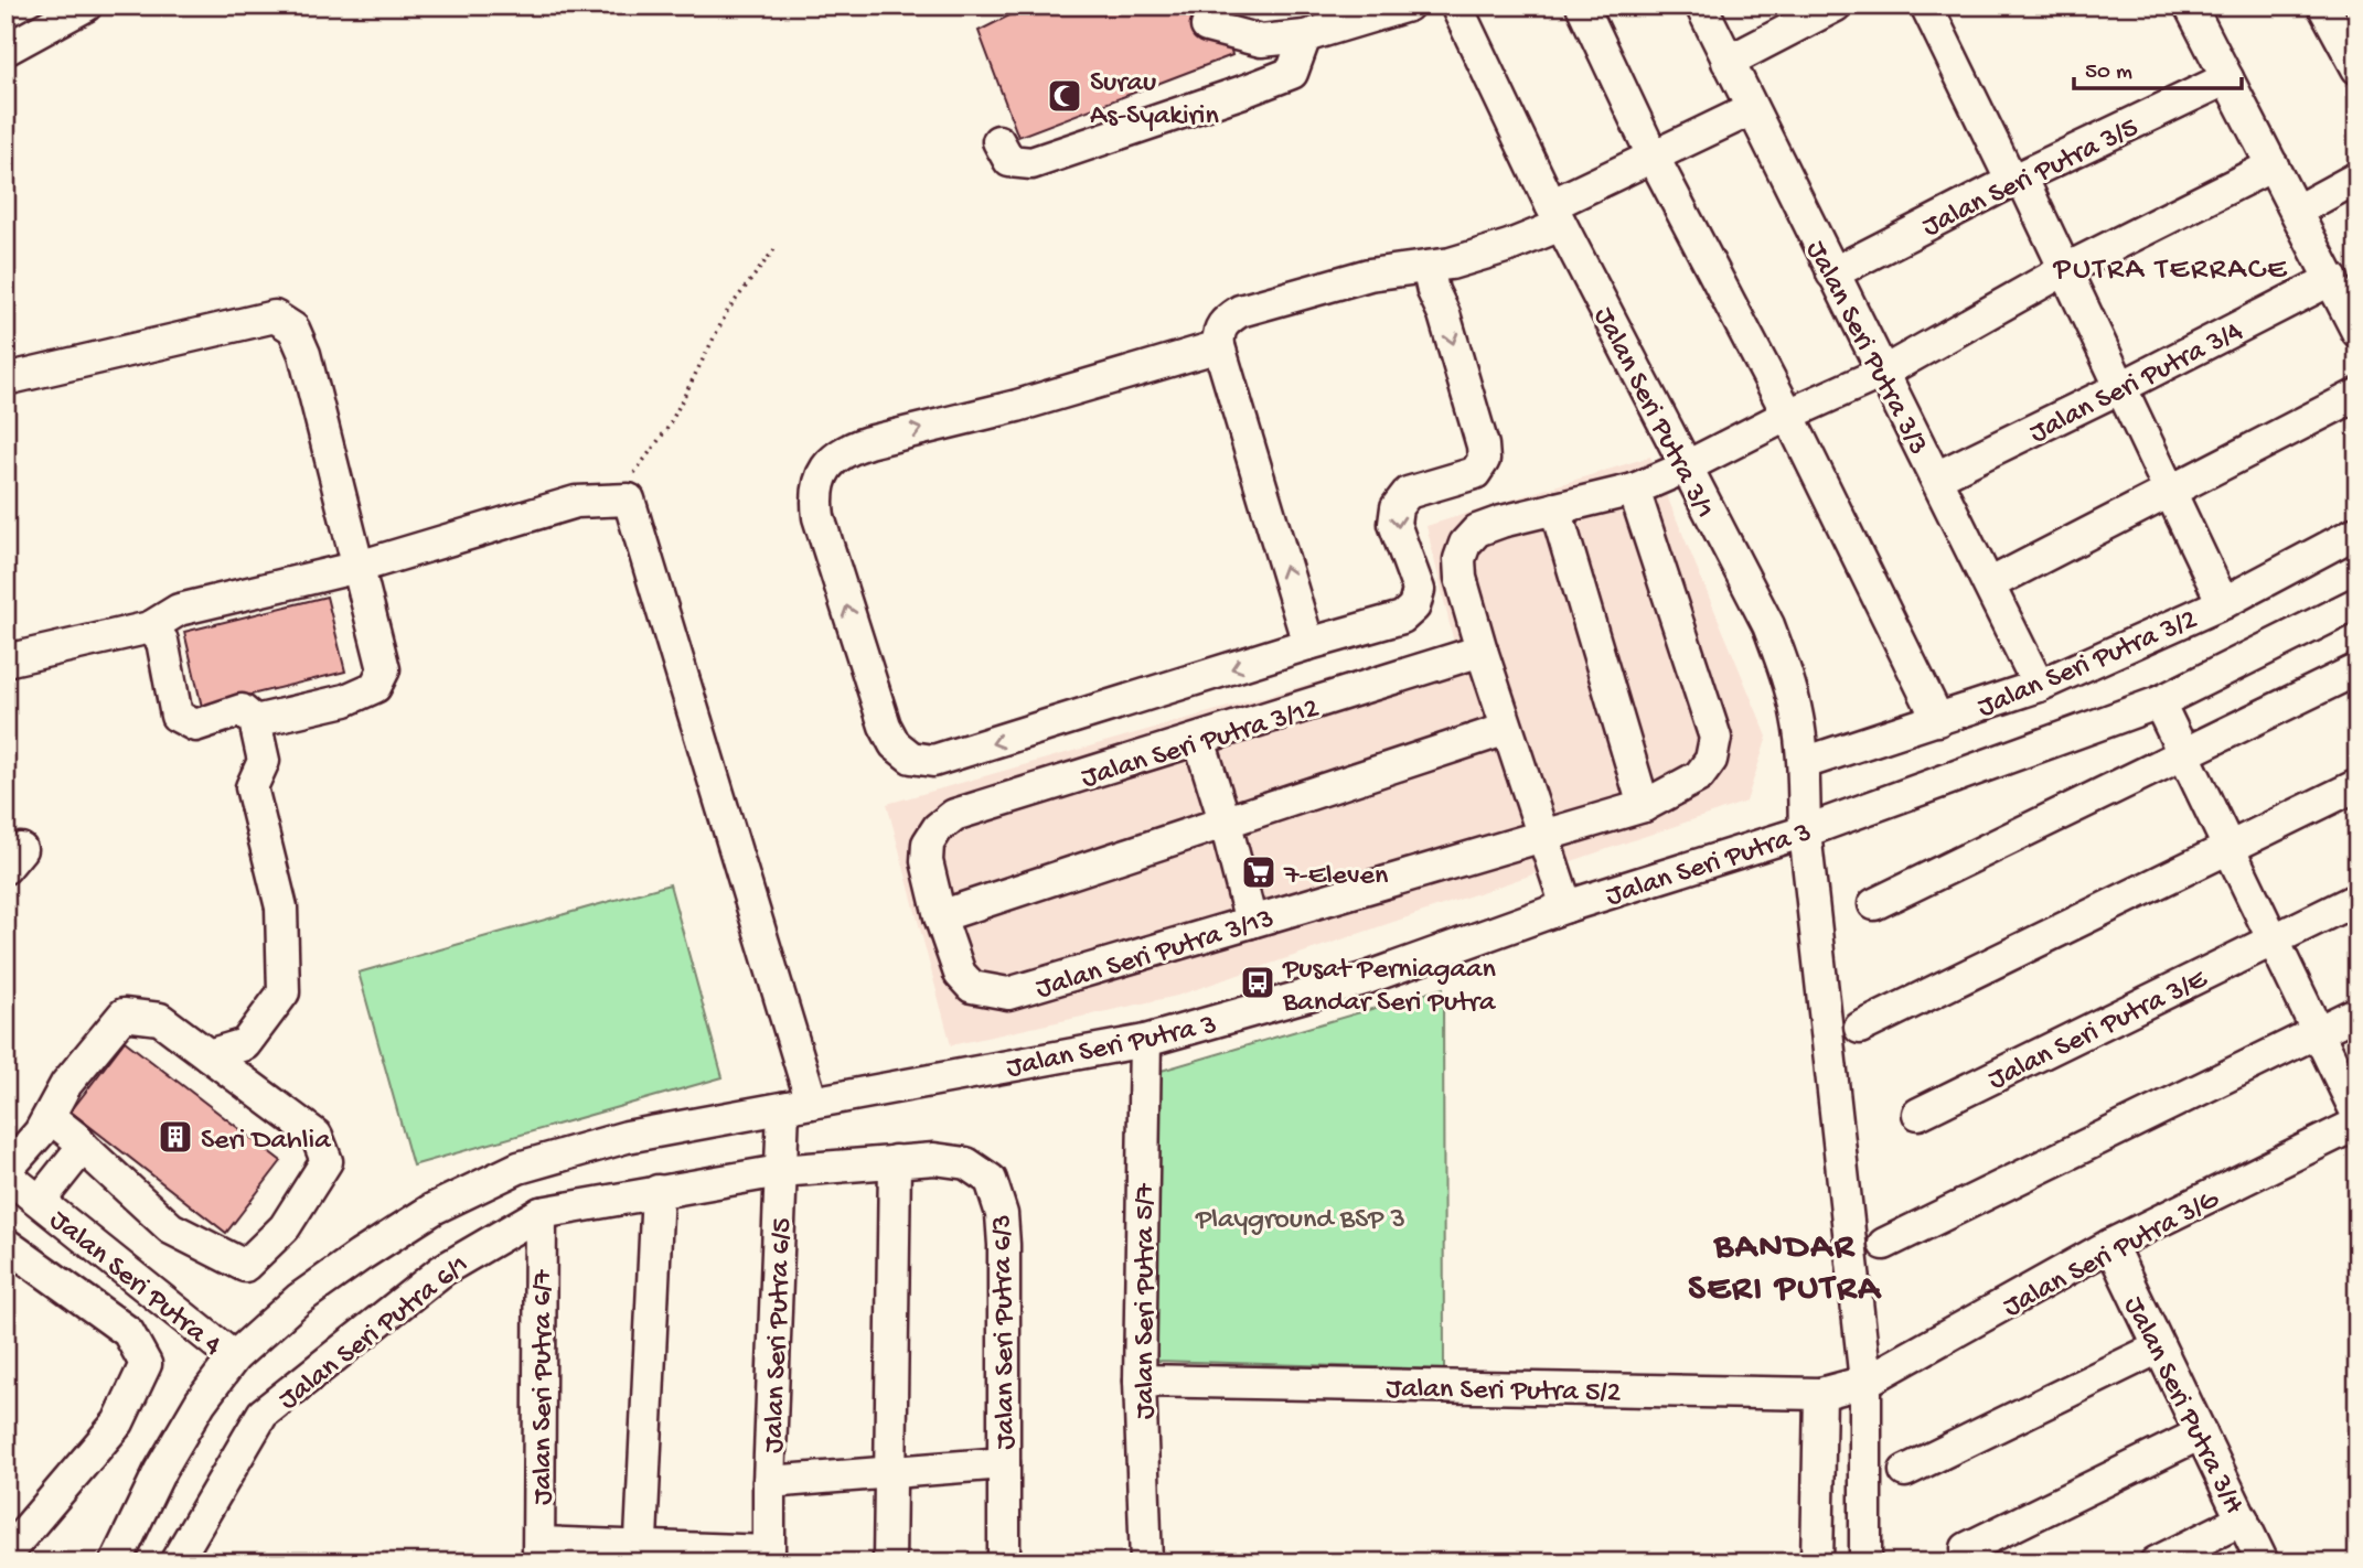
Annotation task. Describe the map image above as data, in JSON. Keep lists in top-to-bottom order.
{
  "streets": {
    "street": [
      "Jalan Seri Putra 3/5",
      "Jalan Seri Putra 3/3",
      "Jalan Seri Putra 3/4",
      "Jalan Seri Putra 3/1",
      "Jalan Seri Putra 3/2",
      "Jalan Seri Putra 3/12",
      "Jalan Seri Putra 3",
      "Jalan Seri Putra 3/13",
      "Jalan Seri Putra 3/E",
      "Jalan Seri Putra 3/G",
      "Jalan Seri Putra 4",
      "Jalan Seri Putra 5/7",
      "Jalan Seri Putra 6/1",
      "Jalan Seri Putra 6/3",
      "Jalan Seri Putra 6/5",
      "Jalan Seri Putra 6/7",
      "Jalan Seri Putra 5/2",
      "Jalan Seri Putra 3/H"
    ]
  },
  "crossings": [
    ["Jalan Seri Putra 3/5", "Jalan Seri Putra 3/3"],
    ["Jalan Seri Putra 3/3", "Jalan Seri Putra 3/4"],
    ["Jalan Seri Putra 3/3", "Jalan Seri Putra 3/2"],
    ["Jalan Seri Putra 3/1", "Jalan Seri Putra 3/2"],
    ["Jalan Seri Putra 3/1", "Jalan Seri Putra 3"],
    ["Jalan Seri Putra 3/1", "Jalan Seri Putra 3/G"],
    ["Jalan Seri Putra 3/1", "Jalan Seri Putra 5/2"],
    ["Jalan Seri Putra 3/12", "Jalan Seri Putra 3/13"],
    ["Jalan Seri Putra 3", "Jalan Seri Putra 4"],
    ["Jalan Seri Putra 3", "Jalan Seri Putra 5/7"],
    ["Jalan Seri Putra 3", "Jalan Seri Putra 6/5"],
    ["Jalan Seri Putra 3/G", "Jalan Seri Putra 5/2"],
    ["Jalan Seri Putra 3/G", "Jalan Seri Putra 3/H"],
    ["Jalan Seri Putra 5/7", "Jalan Seri Putra 5/2"],
    ["Jalan Seri Putra 6/1", "Jalan Seri Putra 6/3"],
    ["Jalan Seri Putra 6/1", "Jalan Seri Putra 6/5"],
    ["Jalan Seri Putra 6/1", "Jalan Seri Putra 6/7"],
    ["Jalan Seri Putra 6/3", "Jalan Seri Putra 6/5"]
  ],
  "districts": ["PUTRA TERRACE", "BANDAR SERI PUTRA"],
  "parks": ["Playground BSP 3"],
  "places": {
    "mosque": ["Surau As-Syakirin"],
    "supermarket": ["7-Eleven"],
    "bus stop": ["Pusat Perniagaan Bandar Seri Putra"],
    "building": ["Seri Dahlia"]
  },
  "scale_bar": "50 m"
}
